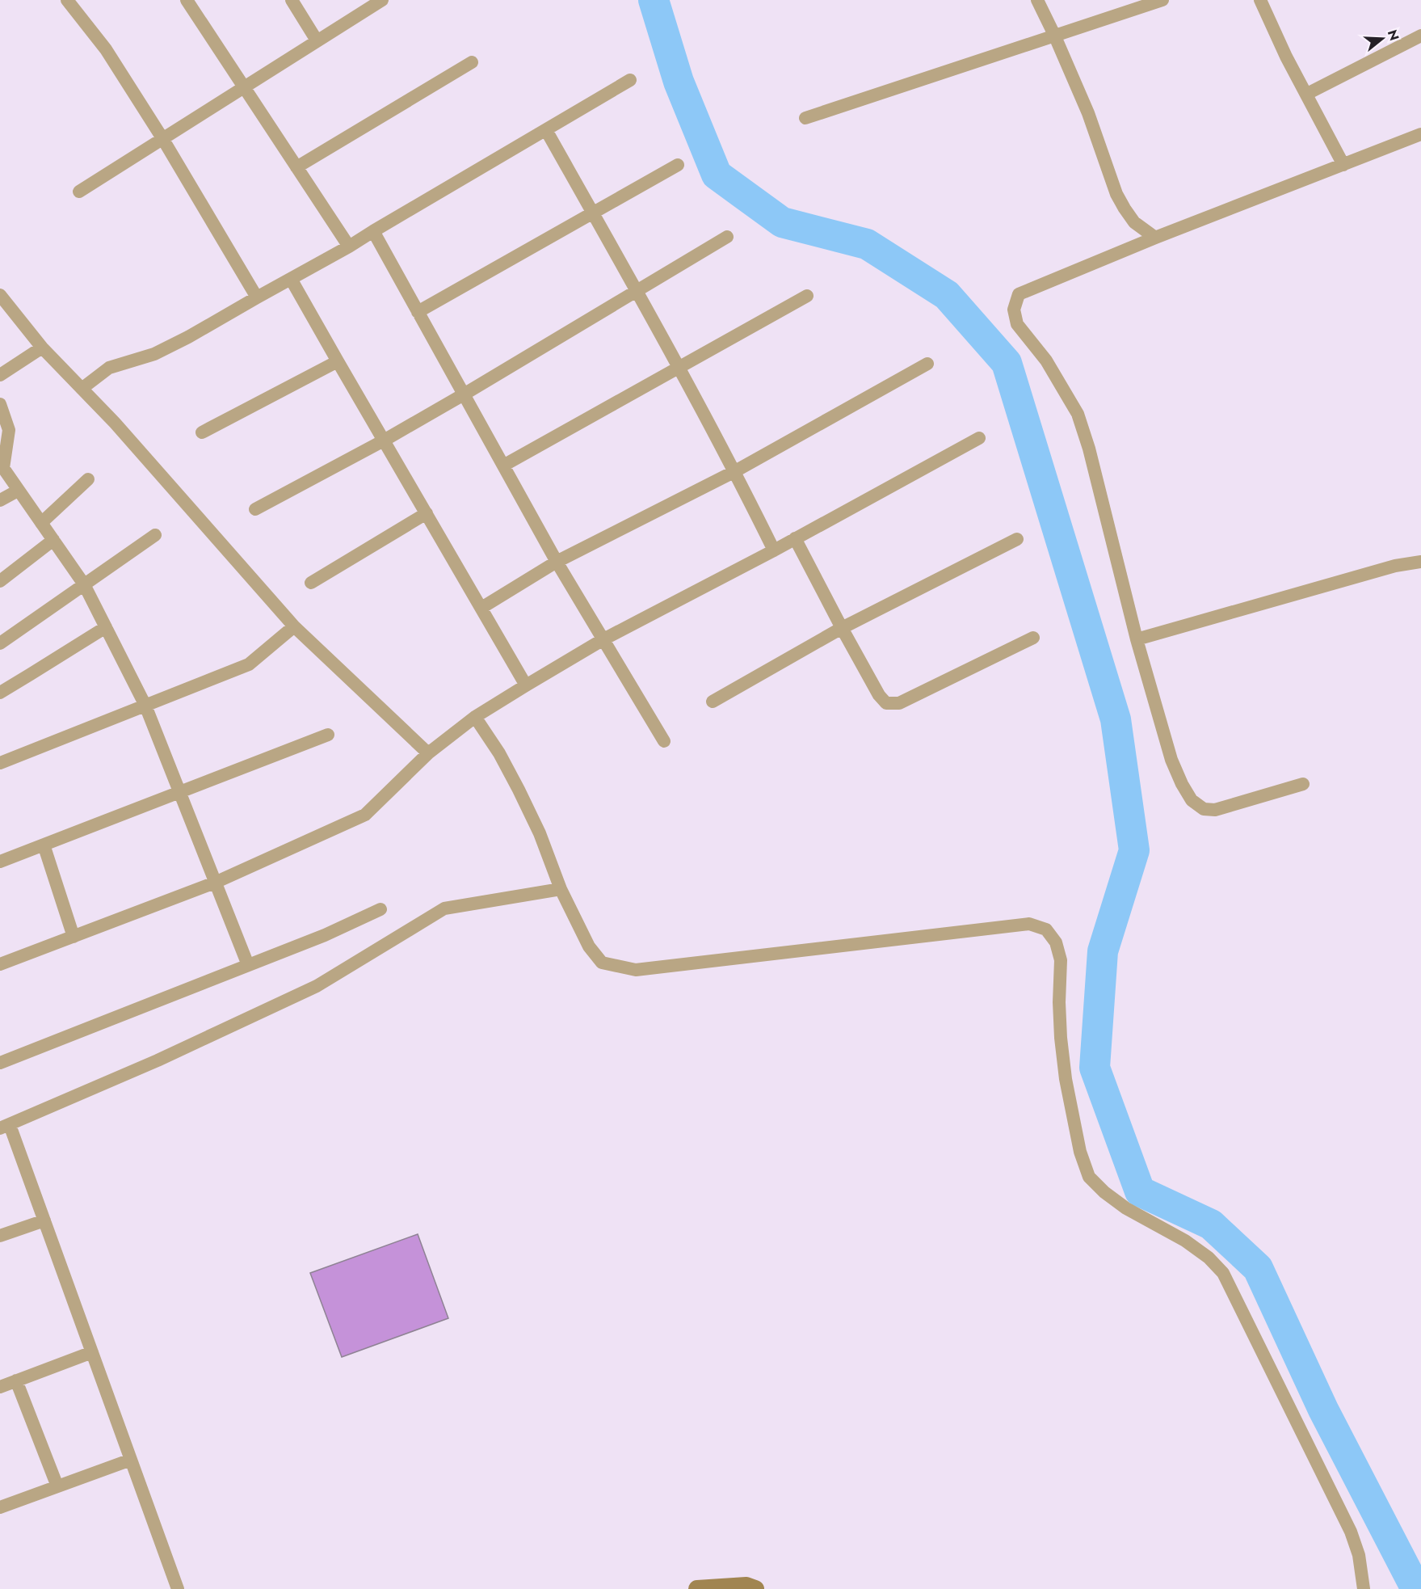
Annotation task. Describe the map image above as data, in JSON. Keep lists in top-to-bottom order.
{
  "north": "right"
}
